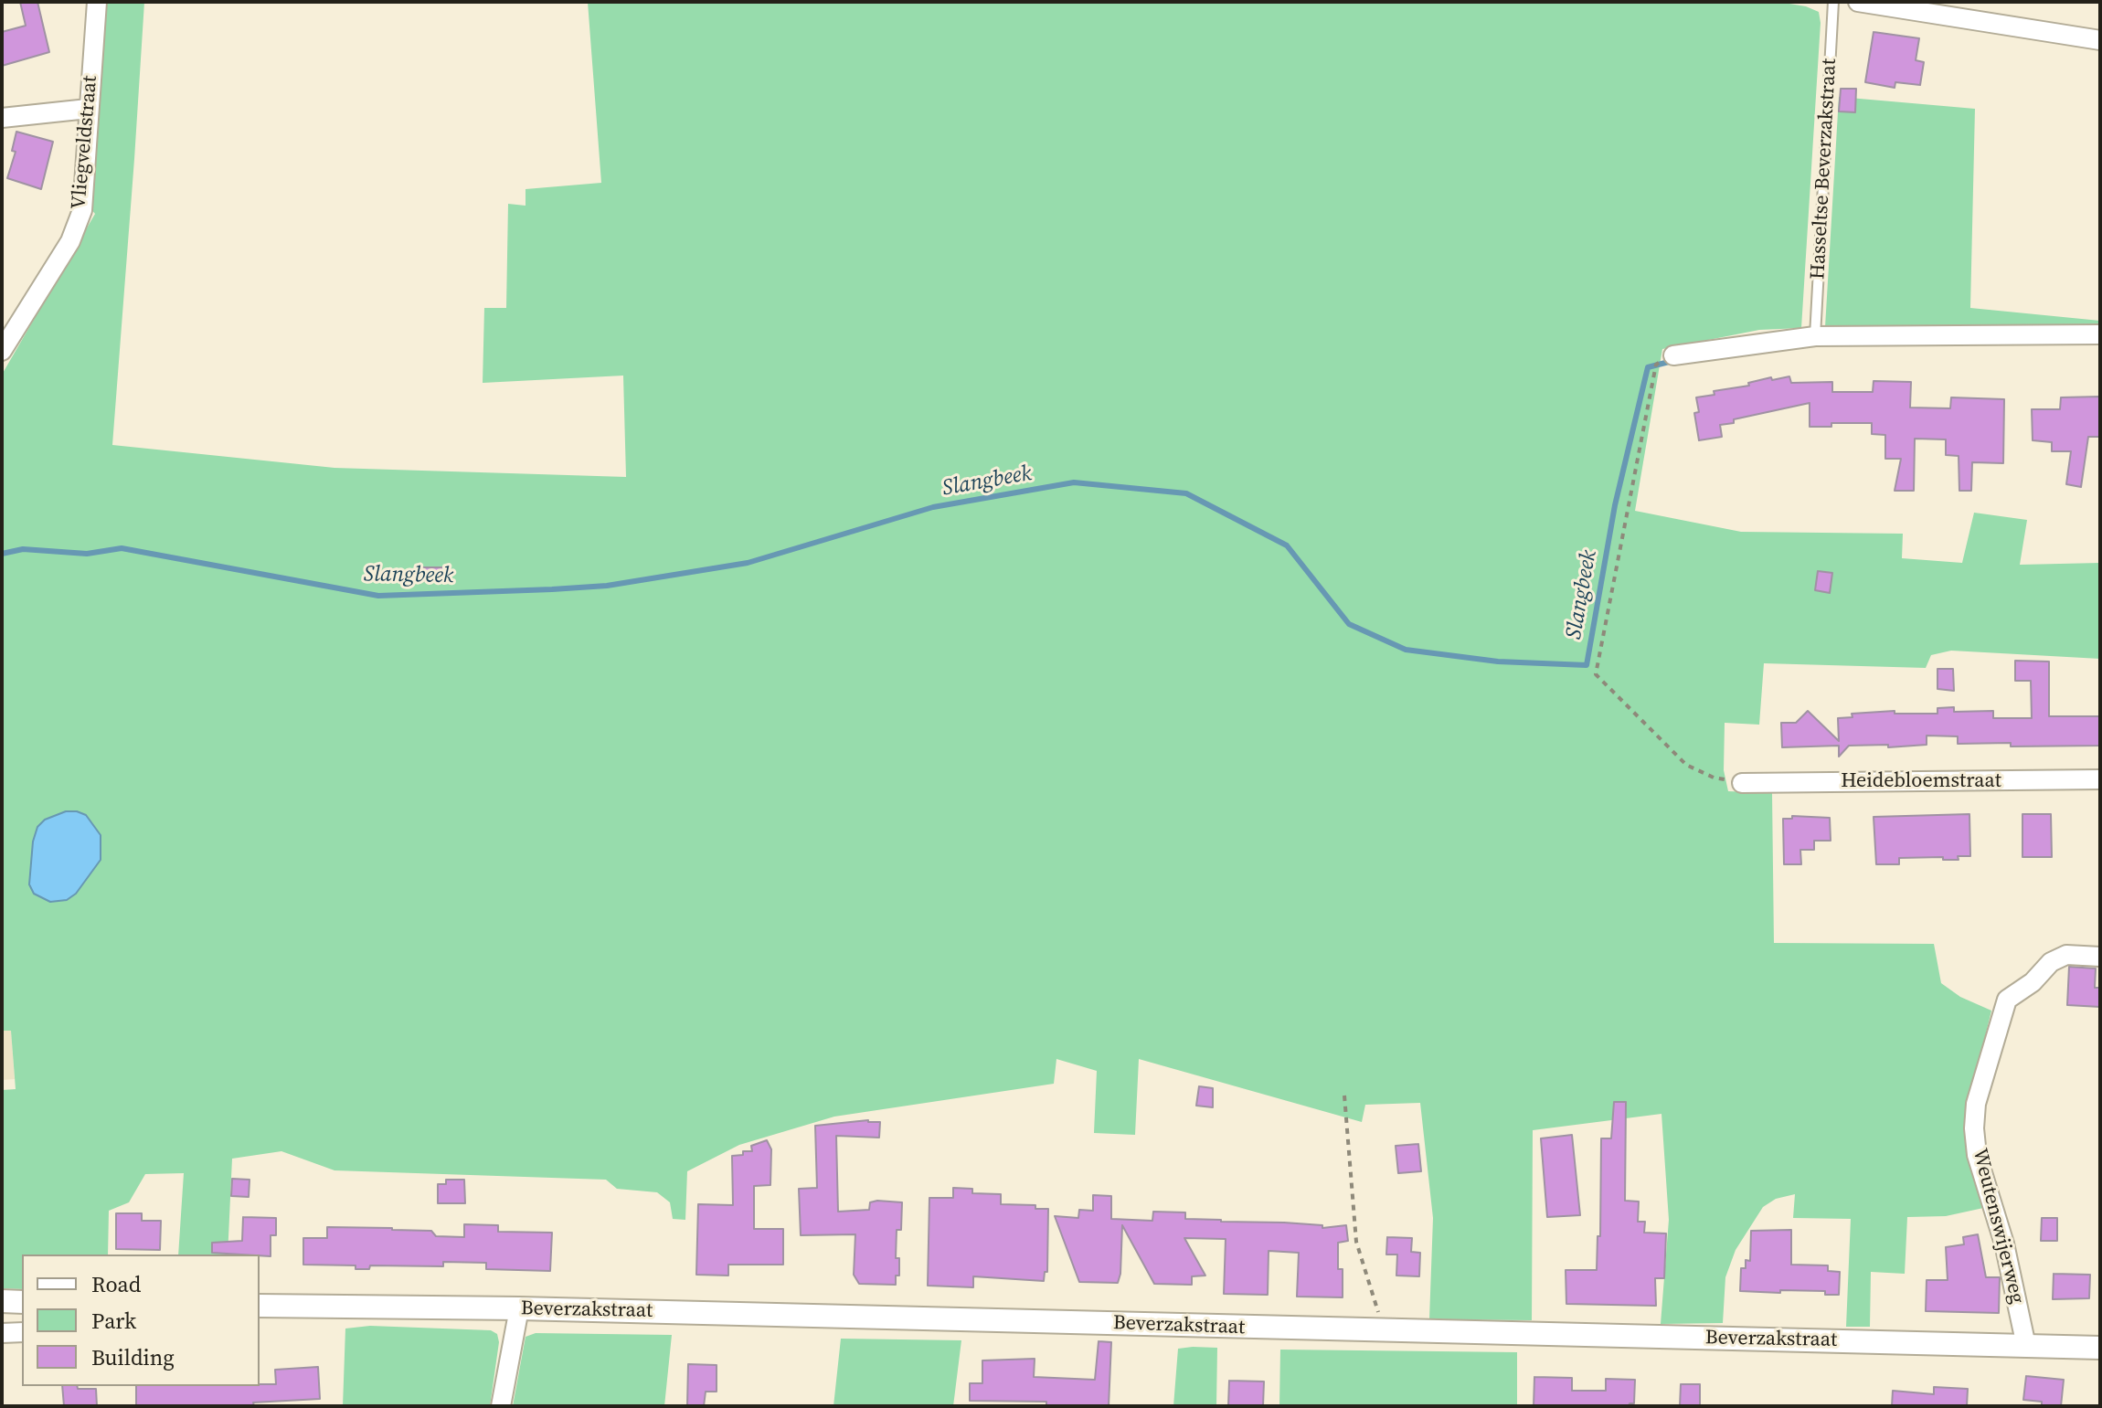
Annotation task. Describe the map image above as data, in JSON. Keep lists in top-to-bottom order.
{
  "streets": {
    "street": [
      "Vliegveldstraat",
      "Heidebloemstraat",
      "Weutenswijerweg",
      "Beverzakstraat"
    ],
    "lane": ["Hasseltse Beverzakstraat"]
  },
  "crossings": [
    ["Weutenswijerweg", "Beverzakstraat"]
  ],
  "water": ["Slangbeek"],
  "legend": ["Road", "Park", "Building"]
}
